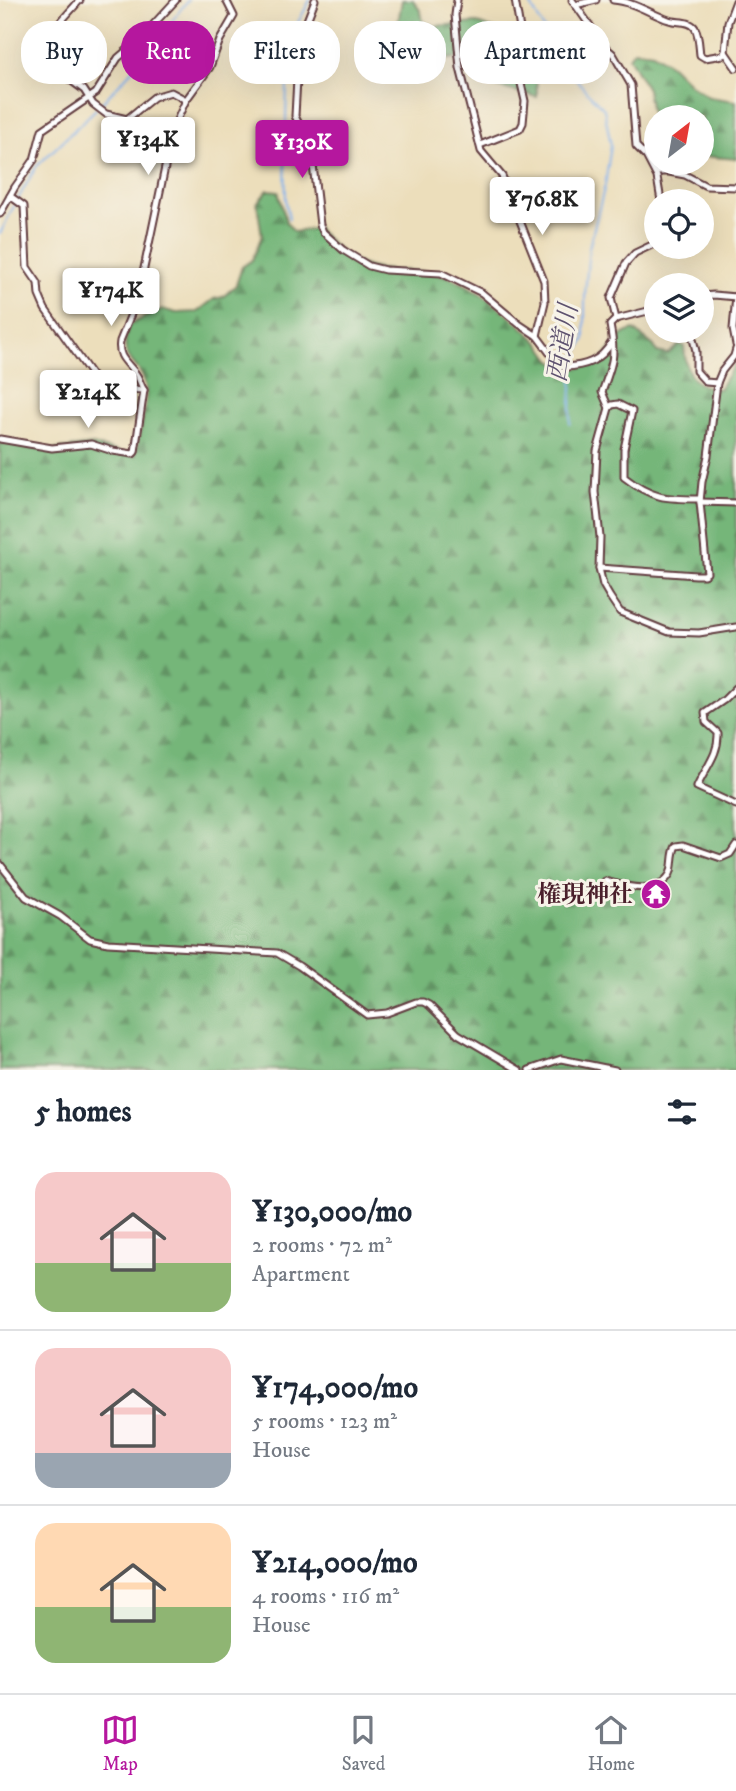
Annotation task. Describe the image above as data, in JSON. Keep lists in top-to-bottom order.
{
  "water": ["西道川"],
  "places": {
    "temple": ["権現神社"]
  },
  "north": "top right",
  "page": {
    "chip": [
      "Buy",
      "Rent",
      "Filters",
      "New",
      "Apartment"
    ],
    "price": [
      "¥134K",
      "¥130K",
      "¥76.8K",
      "¥174K",
      "¥214K"
    ],
    "heading": "5 homes",
    "list": [
      {
        "name": "¥130,000/mo",
        "note": "2 rooms · 72 m² · Apartment"
      },
      {
        "name": "¥174,000/mo",
        "note": "5 rooms · 123 m² · House"
      },
      {
        "name": "¥214,000/mo",
        "note": "4 rooms · 116 m² · House"
      }
    ],
    "tabs": ["Map", "Saved", "Home"]
  }
}
